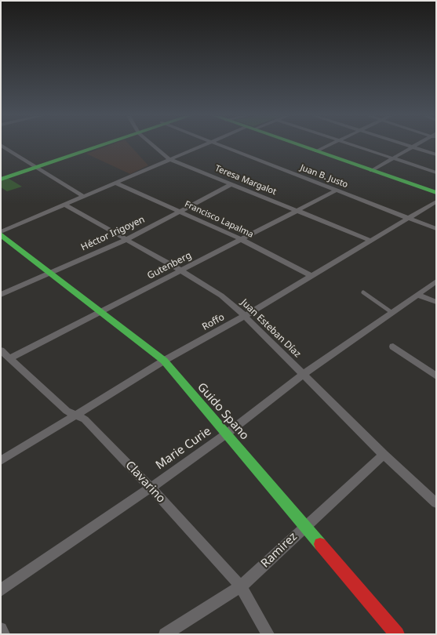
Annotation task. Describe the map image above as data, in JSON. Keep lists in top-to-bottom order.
{
  "streets": {
    "main road": ["Guido Spano"],
    "street": [
      "Juan B. Justo",
      "Teresa Margalot",
      "Francisco Lapalma",
      "Héctor Irigoyen",
      "Gutenberg",
      "Roffo",
      "Juan Esteban Díaz",
      "Marie Curie",
      "Clavarino",
      "Ramirez"
    ]
  },
  "crossings": [
    ["Juan B. Justo", "Gutenberg"],
    ["Juan B. Justo", "Roffo"],
    ["Teresa Margalot", "Héctor Irigoyen"],
    ["Teresa Margalot", "Gutenberg"],
    ["Teresa Margalot", "Roffo"],
    ["Francisco Lapalma", "Héctor Irigoyen"],
    ["Francisco Lapalma", "Gutenberg"],
    ["Francisco Lapalma", "Roffo"],
    ["Héctor Irigoyen", "Juan Esteban Díaz"],
    ["Héctor Irigoyen", "Guido Spano"],
    ["Gutenberg", "Juan Esteban Díaz"],
    ["Gutenberg", "Guido Spano"],
    ["Gutenberg", "Clavarino"],
    ["Roffo", "Juan Esteban Díaz"],
    ["Roffo", "Guido Spano"],
    ["Roffo", "Clavarino"],
    ["Juan Esteban Díaz", "Marie Curie"],
    ["Juan Esteban Díaz", "Ramirez"],
    ["Guido Spano", "Marie Curie"],
    ["Guido Spano", "Ramirez"],
    ["Marie Curie", "Clavarino"],
    ["Clavarino", "Ramirez"]
  ]
}
